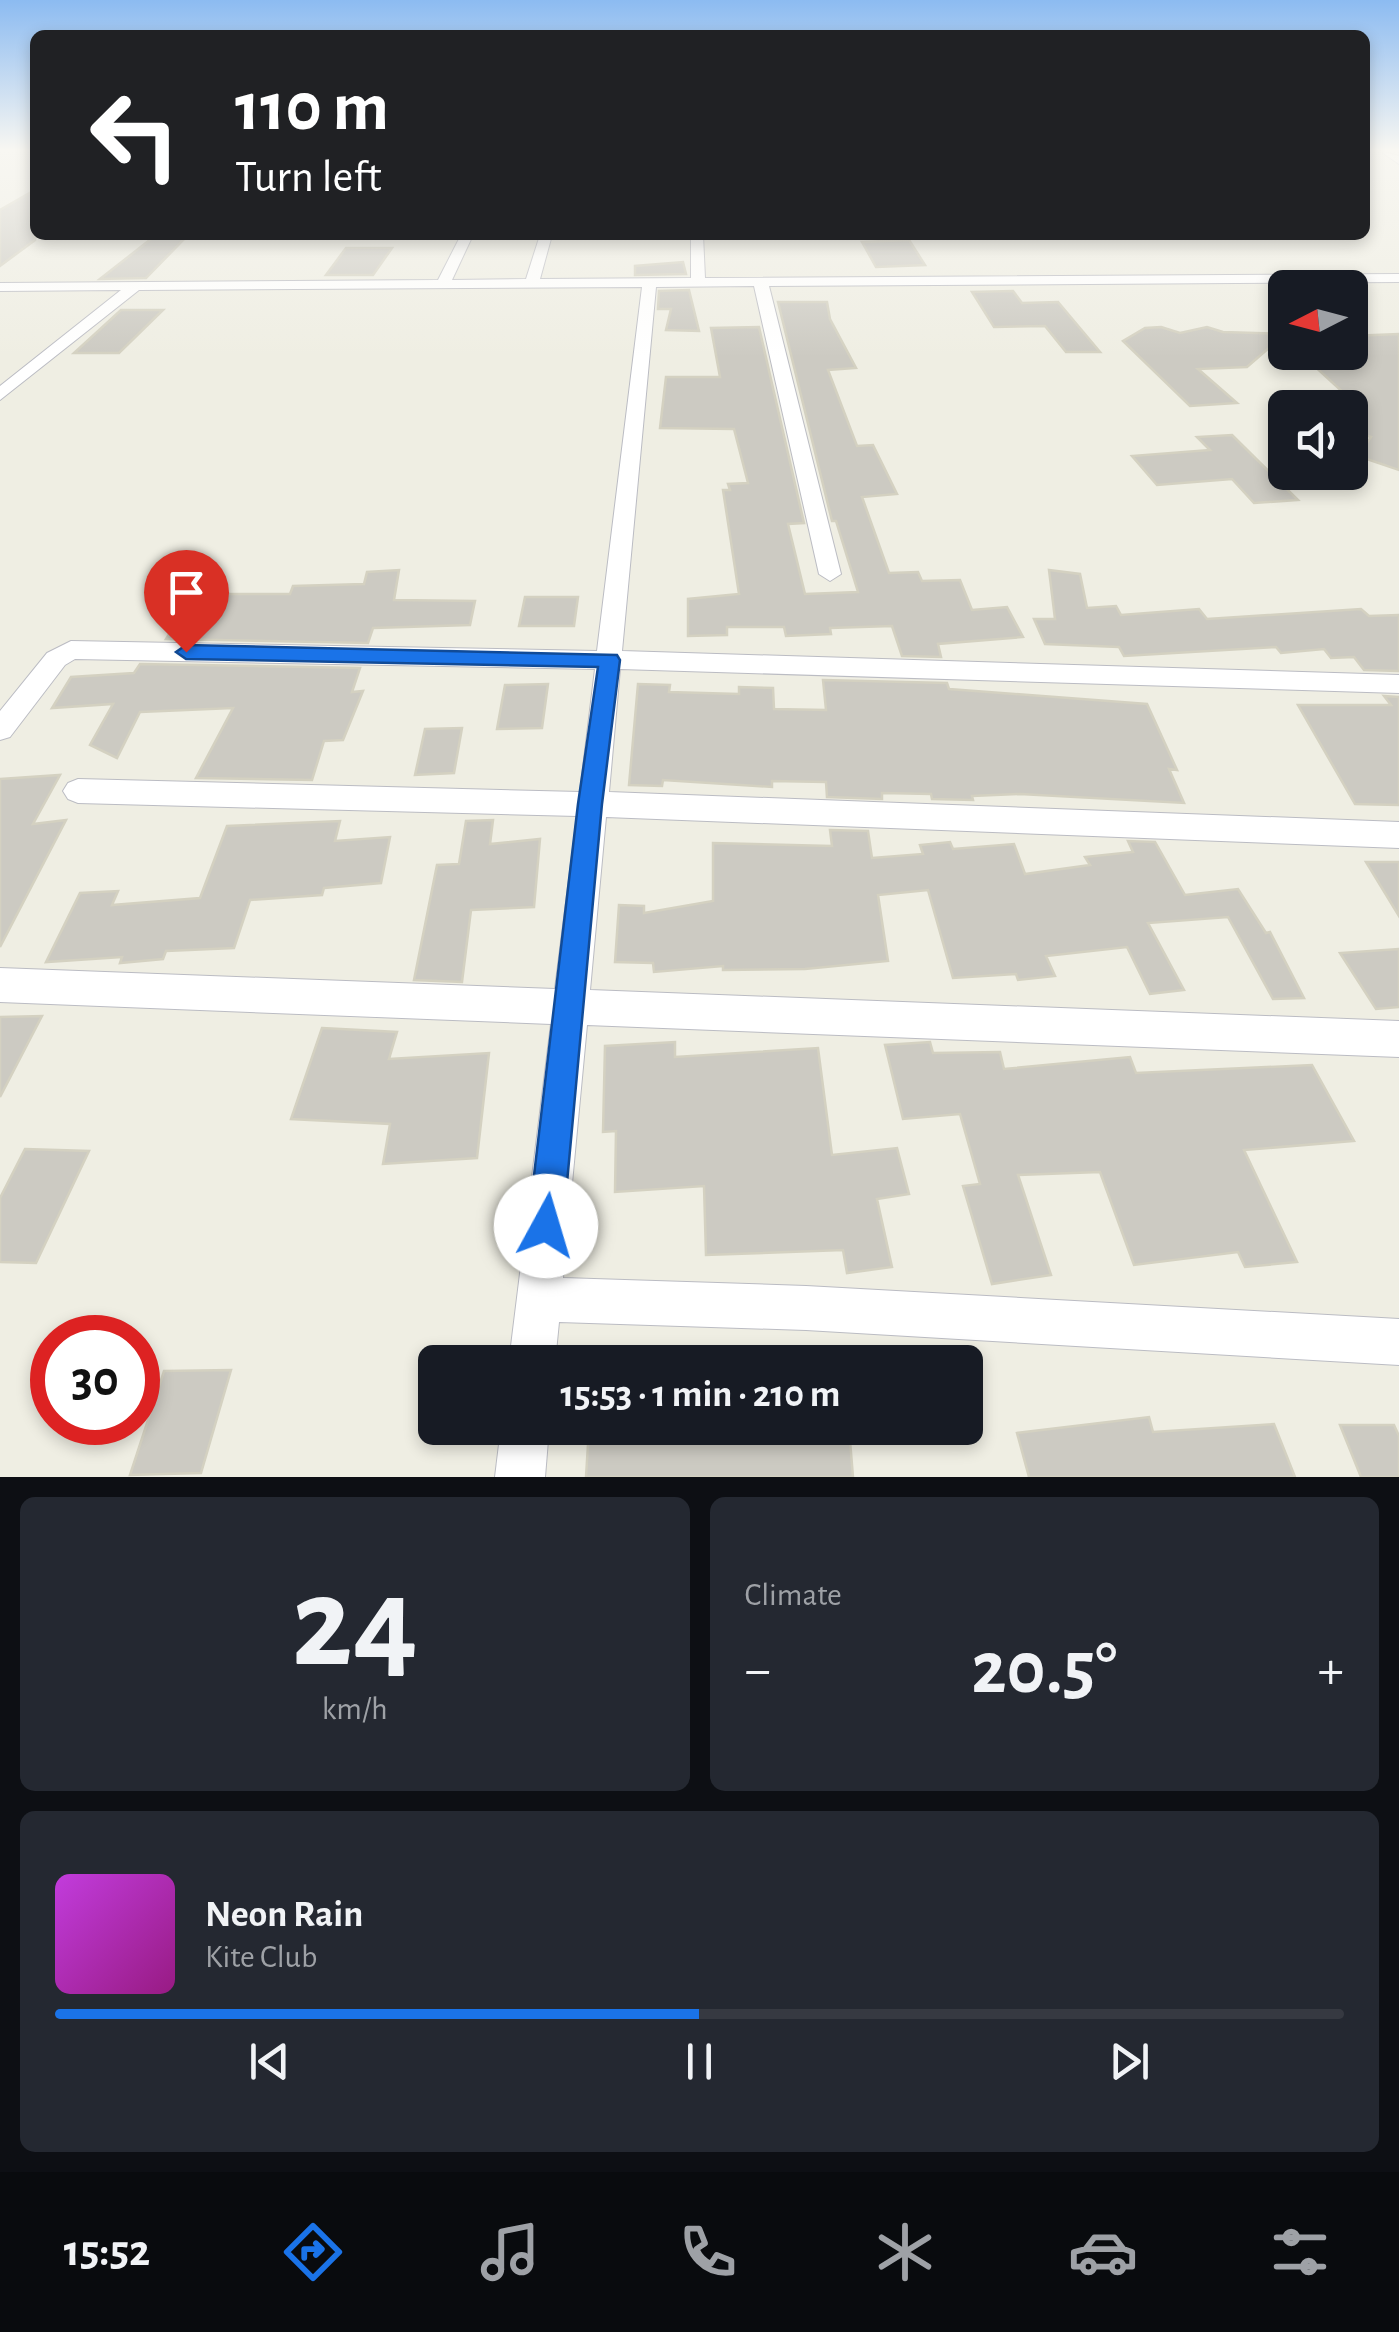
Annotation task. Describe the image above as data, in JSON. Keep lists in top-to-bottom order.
{
  "north": "left",
  "page": {
    "turn": ["110 m", "Turn left"],
    "limit": "30",
    "trip": "15:53 · 1 min · 210 m",
    "tile": [
      ["24", "km/h"],
      "Climate"
    ],
    "heat": ["−", "20.5°", "+"],
    "song": ["Neon Rain", "Kite Club"],
    "tabs": "15:52"
  }
}
